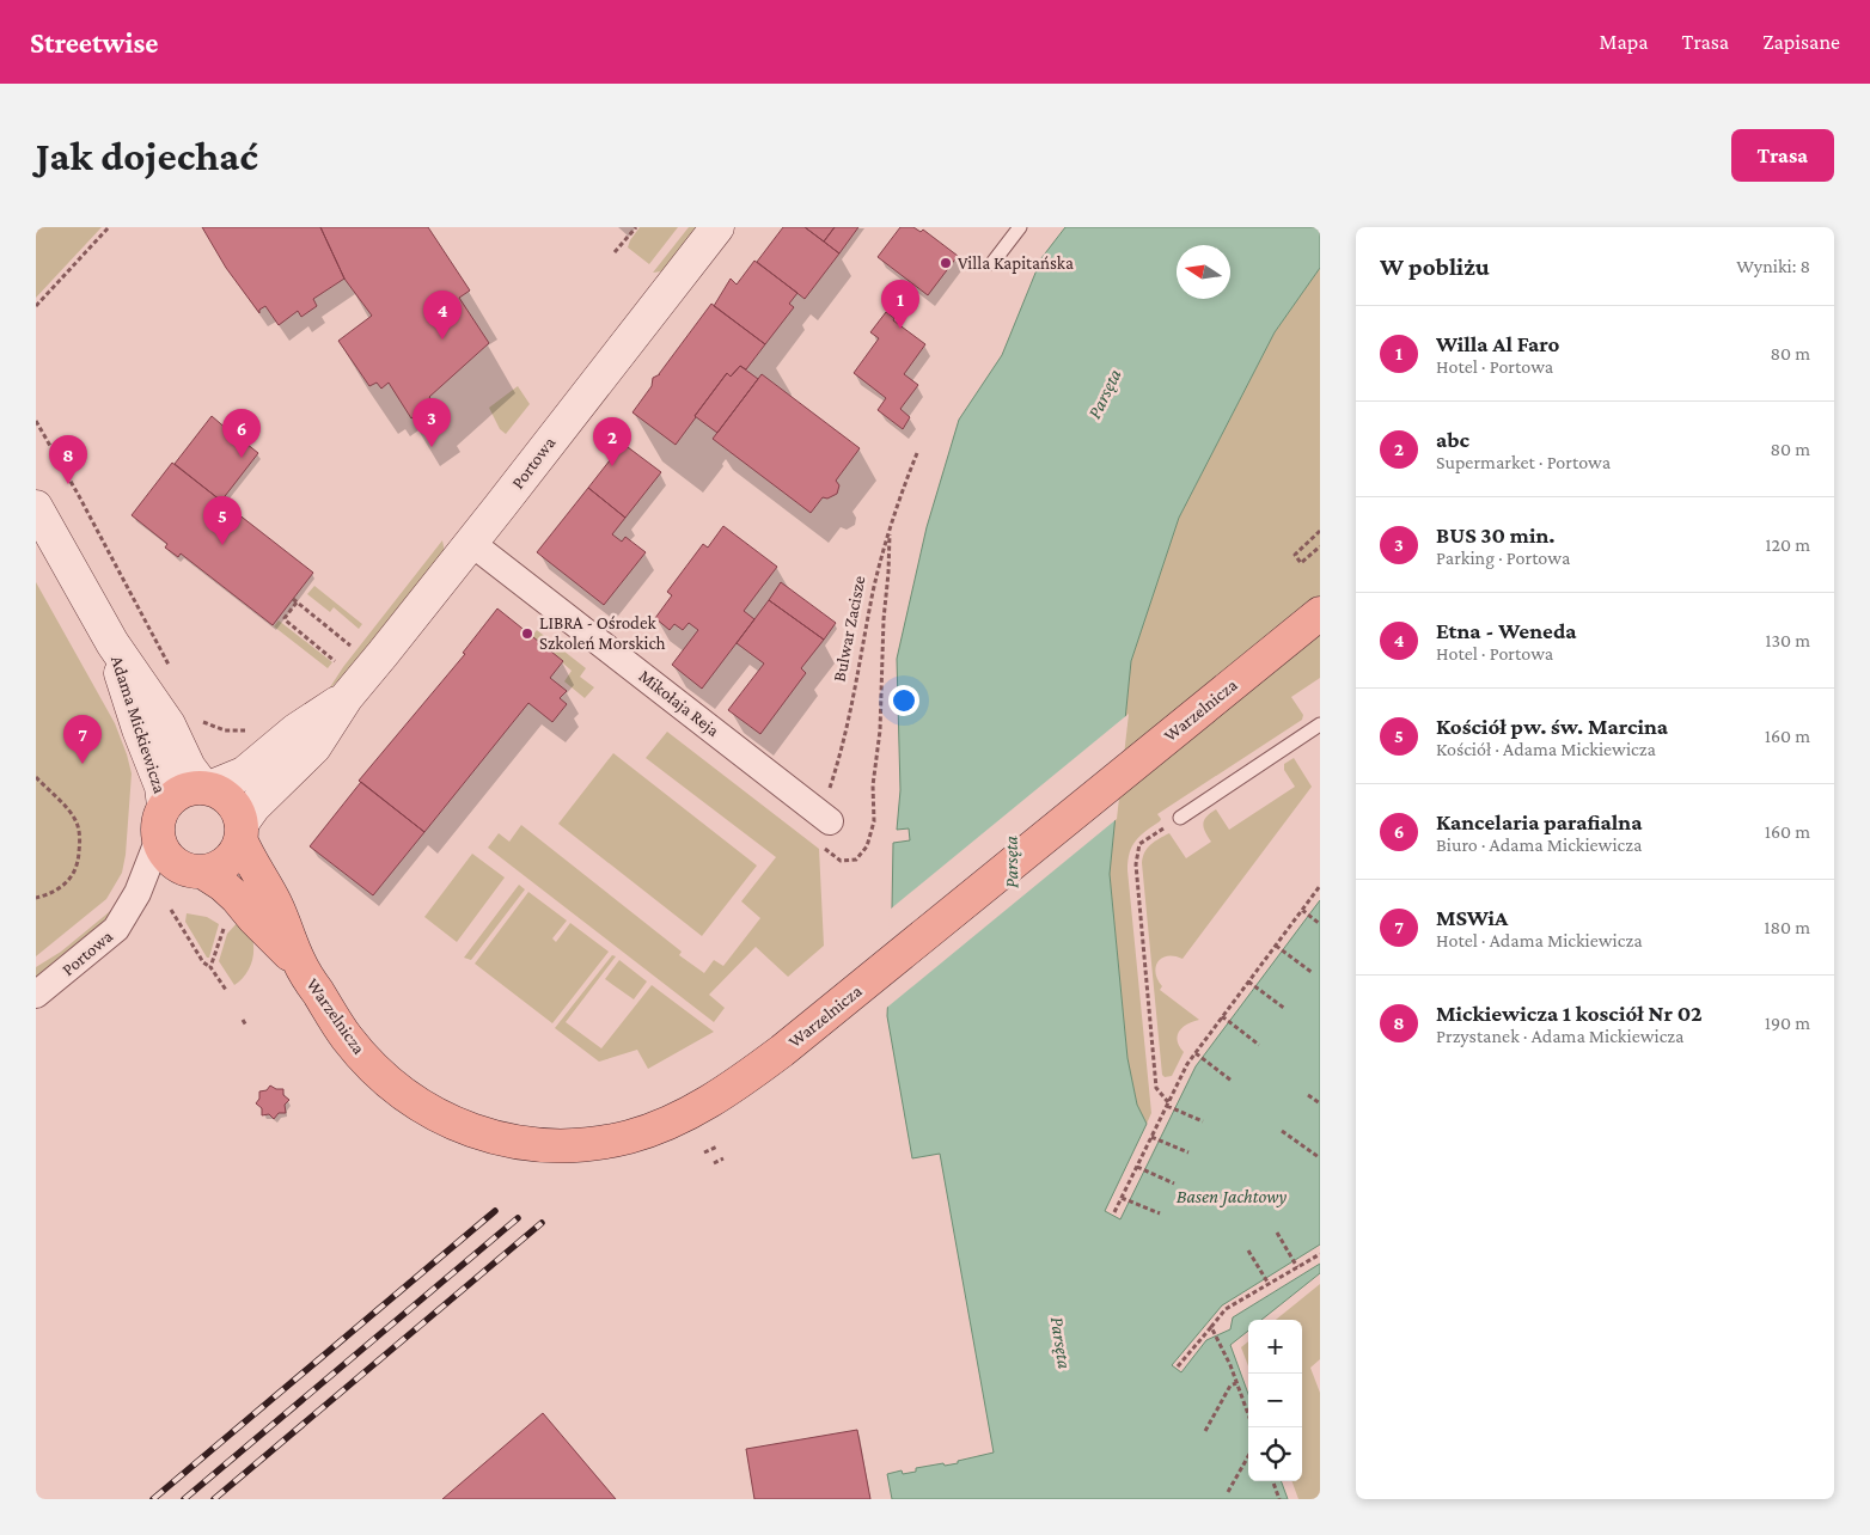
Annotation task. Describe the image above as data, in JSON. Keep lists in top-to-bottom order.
{
  "streets": {
    "main road": ["Warzelnicza"],
    "street": ["Portowa", "Mikołaja Reja", "Adama Mickiewicza"],
    "path": ["Bulwar Zacisze"]
  },
  "crossings": [
    ["Portowa", "Mikołaja Reja"],
    ["Portowa", "Warzelnicza"],
    ["Portowa", "Adama Mickiewicza"],
    ["Bulwar Zacisze", "Mikołaja Reja"],
    ["Warzelnicza", "Adama Mickiewicza"]
  ],
  "water": ["Parsęta", "Basen Jachtowy"],
  "places": ["Villa Kapitańska", "LIBRA - Ośrodek Szkoleń Morskich"],
  "north": "left",
  "page": {
    "header": "Streetwise",
    "nav": ["Mapa", "Trasa", "Zapisane"],
    "buttons": "Trasa",
    "title": "Jak dojechać",
    "heading": ["W pobliżu", "Wyniki: 8"],
    "pins": [
      "1",
      "4",
      "3",
      "6",
      "2",
      "8",
      "5",
      "7"
    ],
    "list": [
      {
        "mark": "1",
        "name": "Willa Al Faro",
        "note": "Hotel · Portowa",
        "value": "80 m"
      },
      {
        "mark": "2",
        "name": "abc",
        "note": "Supermarket · Portowa",
        "value": "80 m"
      },
      {
        "mark": "3",
        "name": "BUS 30 min.",
        "note": "Parking · Portowa",
        "value": "120 m"
      },
      {
        "mark": "4",
        "name": "Etna - Weneda",
        "note": "Hotel · Portowa",
        "value": "130 m"
      },
      {
        "mark": "5",
        "name": "Kościół pw. św. Marcina",
        "note": "Kościół · Adama Mickiewicza",
        "value": "160 m"
      },
      {
        "mark": "6",
        "name": "Kancelaria parafialna",
        "note": "Biuro · Adama Mickiewicza",
        "value": "160 m"
      },
      {
        "mark": "7",
        "name": "MSWiA",
        "note": "Hotel · Adama Mickiewicza",
        "value": "180 m"
      },
      {
        "mark": "8",
        "name": "Mickiewicza 1 kosciół Nr 02",
        "note": "Przystanek · Adama Mickiewicza",
        "value": "190 m"
      }
    ],
    "map_buttons": ["+", "−"]
  }
}
